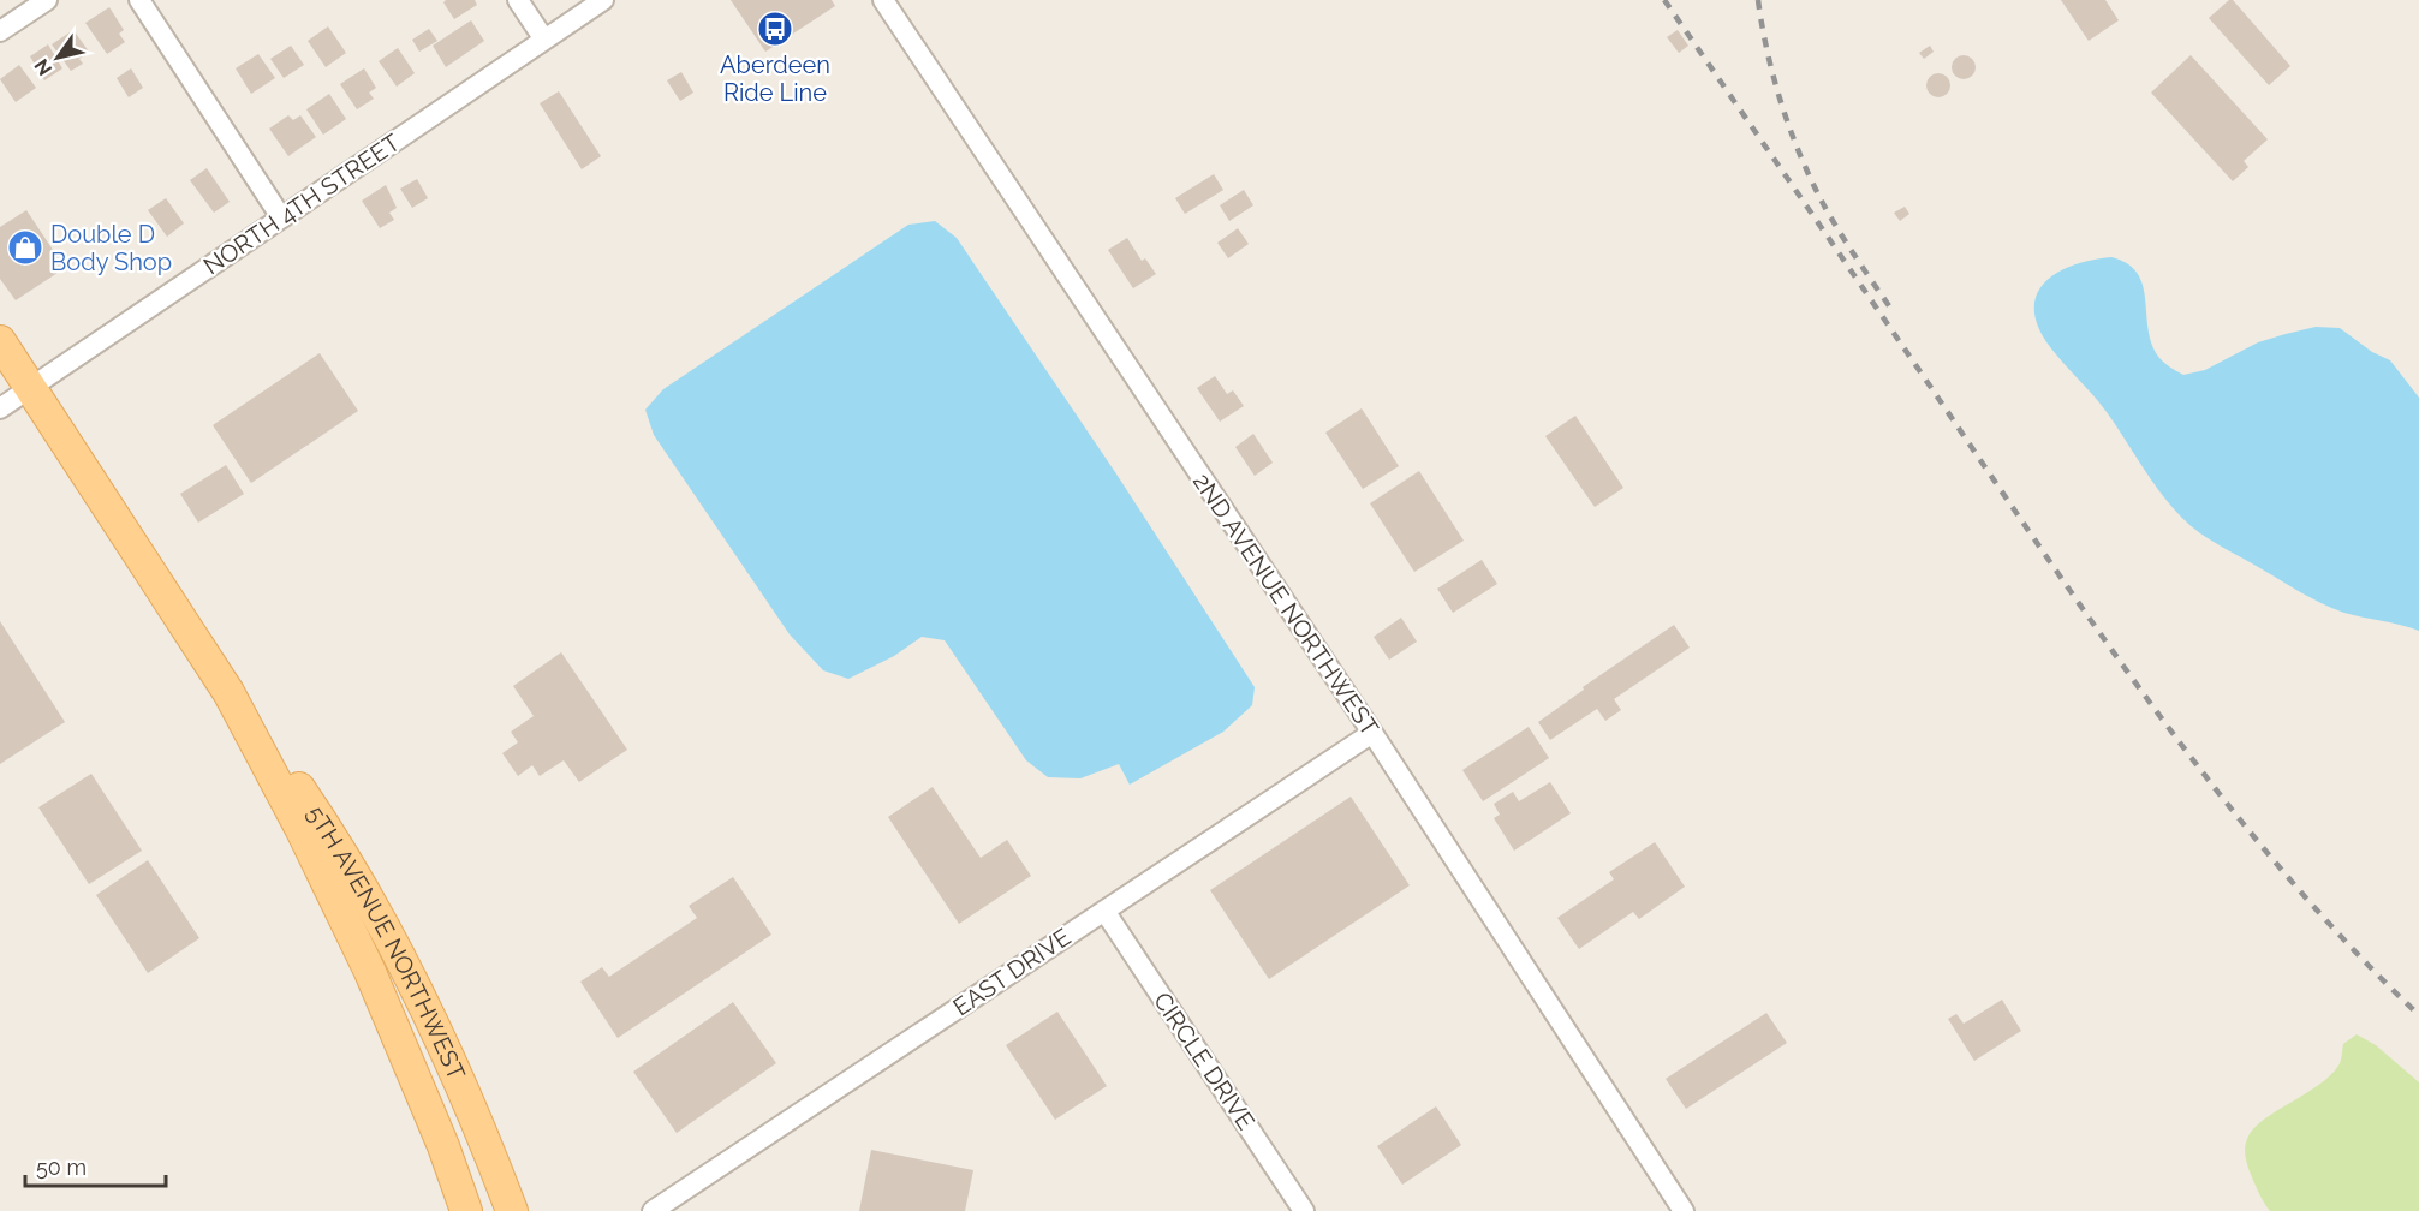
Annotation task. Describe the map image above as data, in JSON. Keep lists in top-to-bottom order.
{
  "streets": {
    "main road": ["5TH AVENUE NORTHWEST"],
    "street": [
      "NORTH 4TH STREET",
      "2ND AVENUE NORTHWEST",
      "EAST DRIVE",
      "CIRCLE DRIVE"
    ]
  },
  "crossings": [
    ["NORTH 4TH STREET", "5TH AVENUE NORTHWEST"],
    ["2ND AVENUE NORTHWEST", "EAST DRIVE"],
    ["EAST DRIVE", "CIRCLE DRIVE"]
  ],
  "places": {
    "bus stop": ["Aberdeen Ride Line"],
    "shop": ["Double D Body Shop"]
  },
  "scale_bar": "50 m",
  "north": "bottom left"
}
